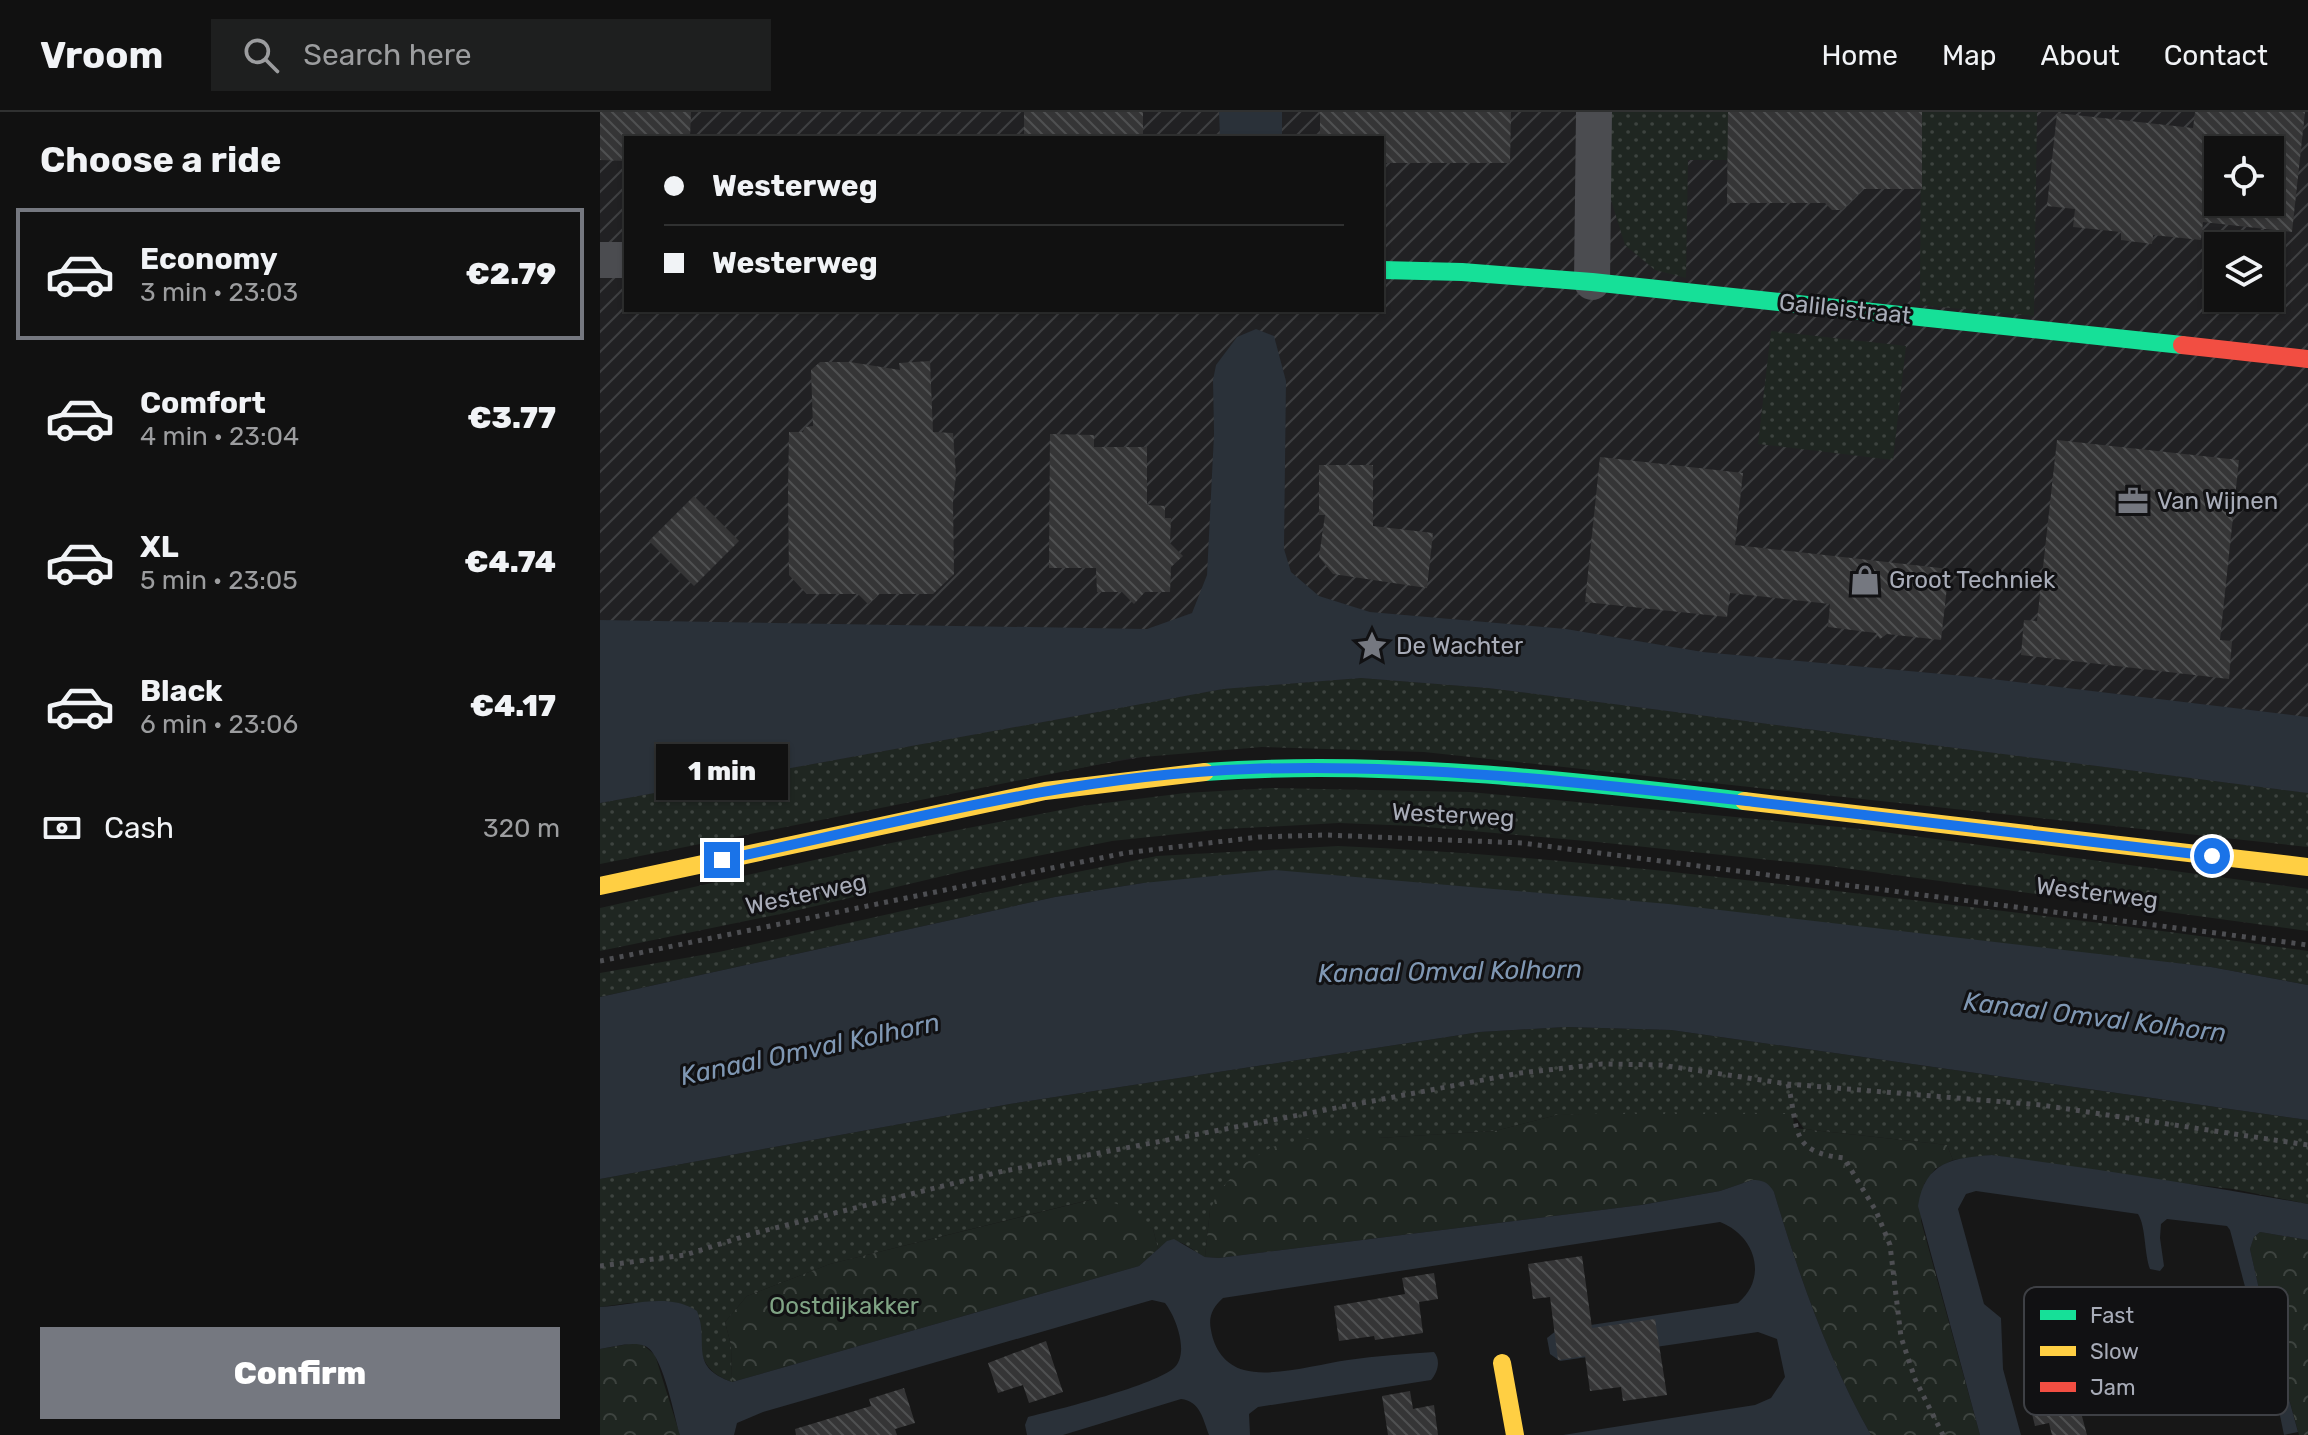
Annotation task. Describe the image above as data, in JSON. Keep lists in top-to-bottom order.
{
  "streets": {
    "main road": ["Galileistraat", "Westerweg"]
  },
  "water": ["Kanaal Omval Kolhorn"],
  "parks": ["Oostdijkakker"],
  "places": {
    "office": ["Van Wijnen"],
    "shop": ["Groot Techniek"],
    "place": ["De Wachter"]
  },
  "legend": ["Fast", "Slow", "Jam"],
  "page": {
    "header": "Vroom",
    "search": "Search here",
    "nav": [
      "Home",
      "Map",
      "About",
      "Contact"
    ],
    "heading": "Choose a ride",
    "banner": ["Westerweg", "Westerweg"],
    "list": [
      {
        "name": "Economy",
        "note": "3 min · 23:03",
        "value": "€2.79"
      },
      {
        "name": "Comfort",
        "note": "4 min · 23:04",
        "value": "€3.77"
      },
      {
        "name": "XL",
        "note": "5 min · 23:05",
        "value": "€4.74"
      },
      {
        "name": "Black",
        "note": "6 min · 23:06",
        "value": "€4.17"
      }
    ],
    "bubble": "1 min",
    "pay": ["Cash", "320 m"],
    "buttons": "Confirm"
  }
}
